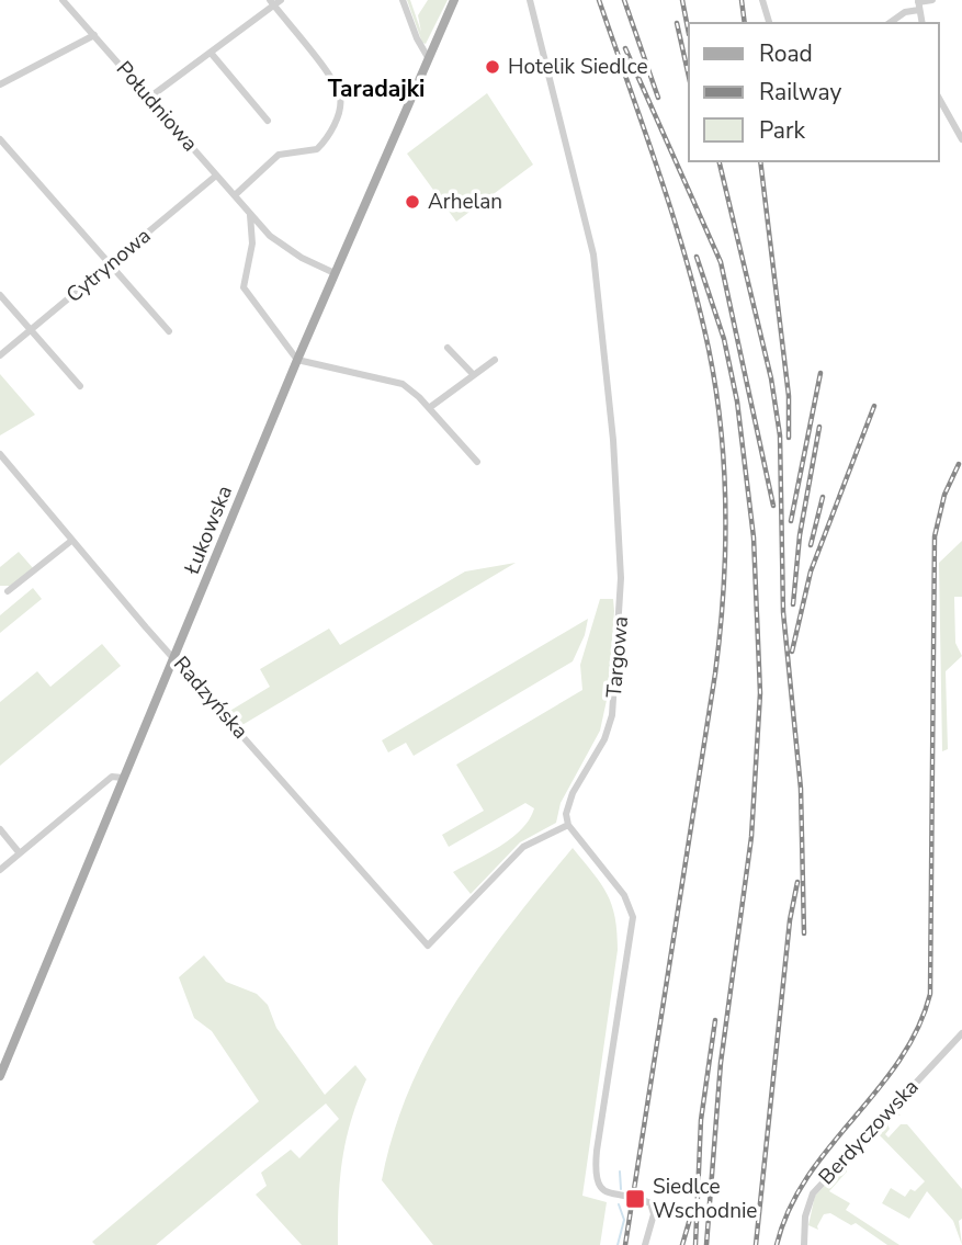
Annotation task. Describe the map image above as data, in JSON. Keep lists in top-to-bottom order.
{
  "streets": {
    "main road": ["Łukowska"],
    "street": [
      "Południowa",
      "Cytrynowa",
      "Targowa",
      "Radzyńska",
      "Berdyczowska"
    ]
  },
  "crossings": [
    ["Południowa", "Cytrynowa"],
    ["Południowa", "Łukowska"],
    ["Łukowska", "Radzyńska"],
    ["Targowa", "Radzyńska"]
  ],
  "districts": ["Taradajki"],
  "places": {
    "other": ["Hotelik Siedlce", "Arhelan"],
    "transit": ["Siedlce Wschodnie"]
  },
  "legend": ["Road", "Railway", "Park"]
}
